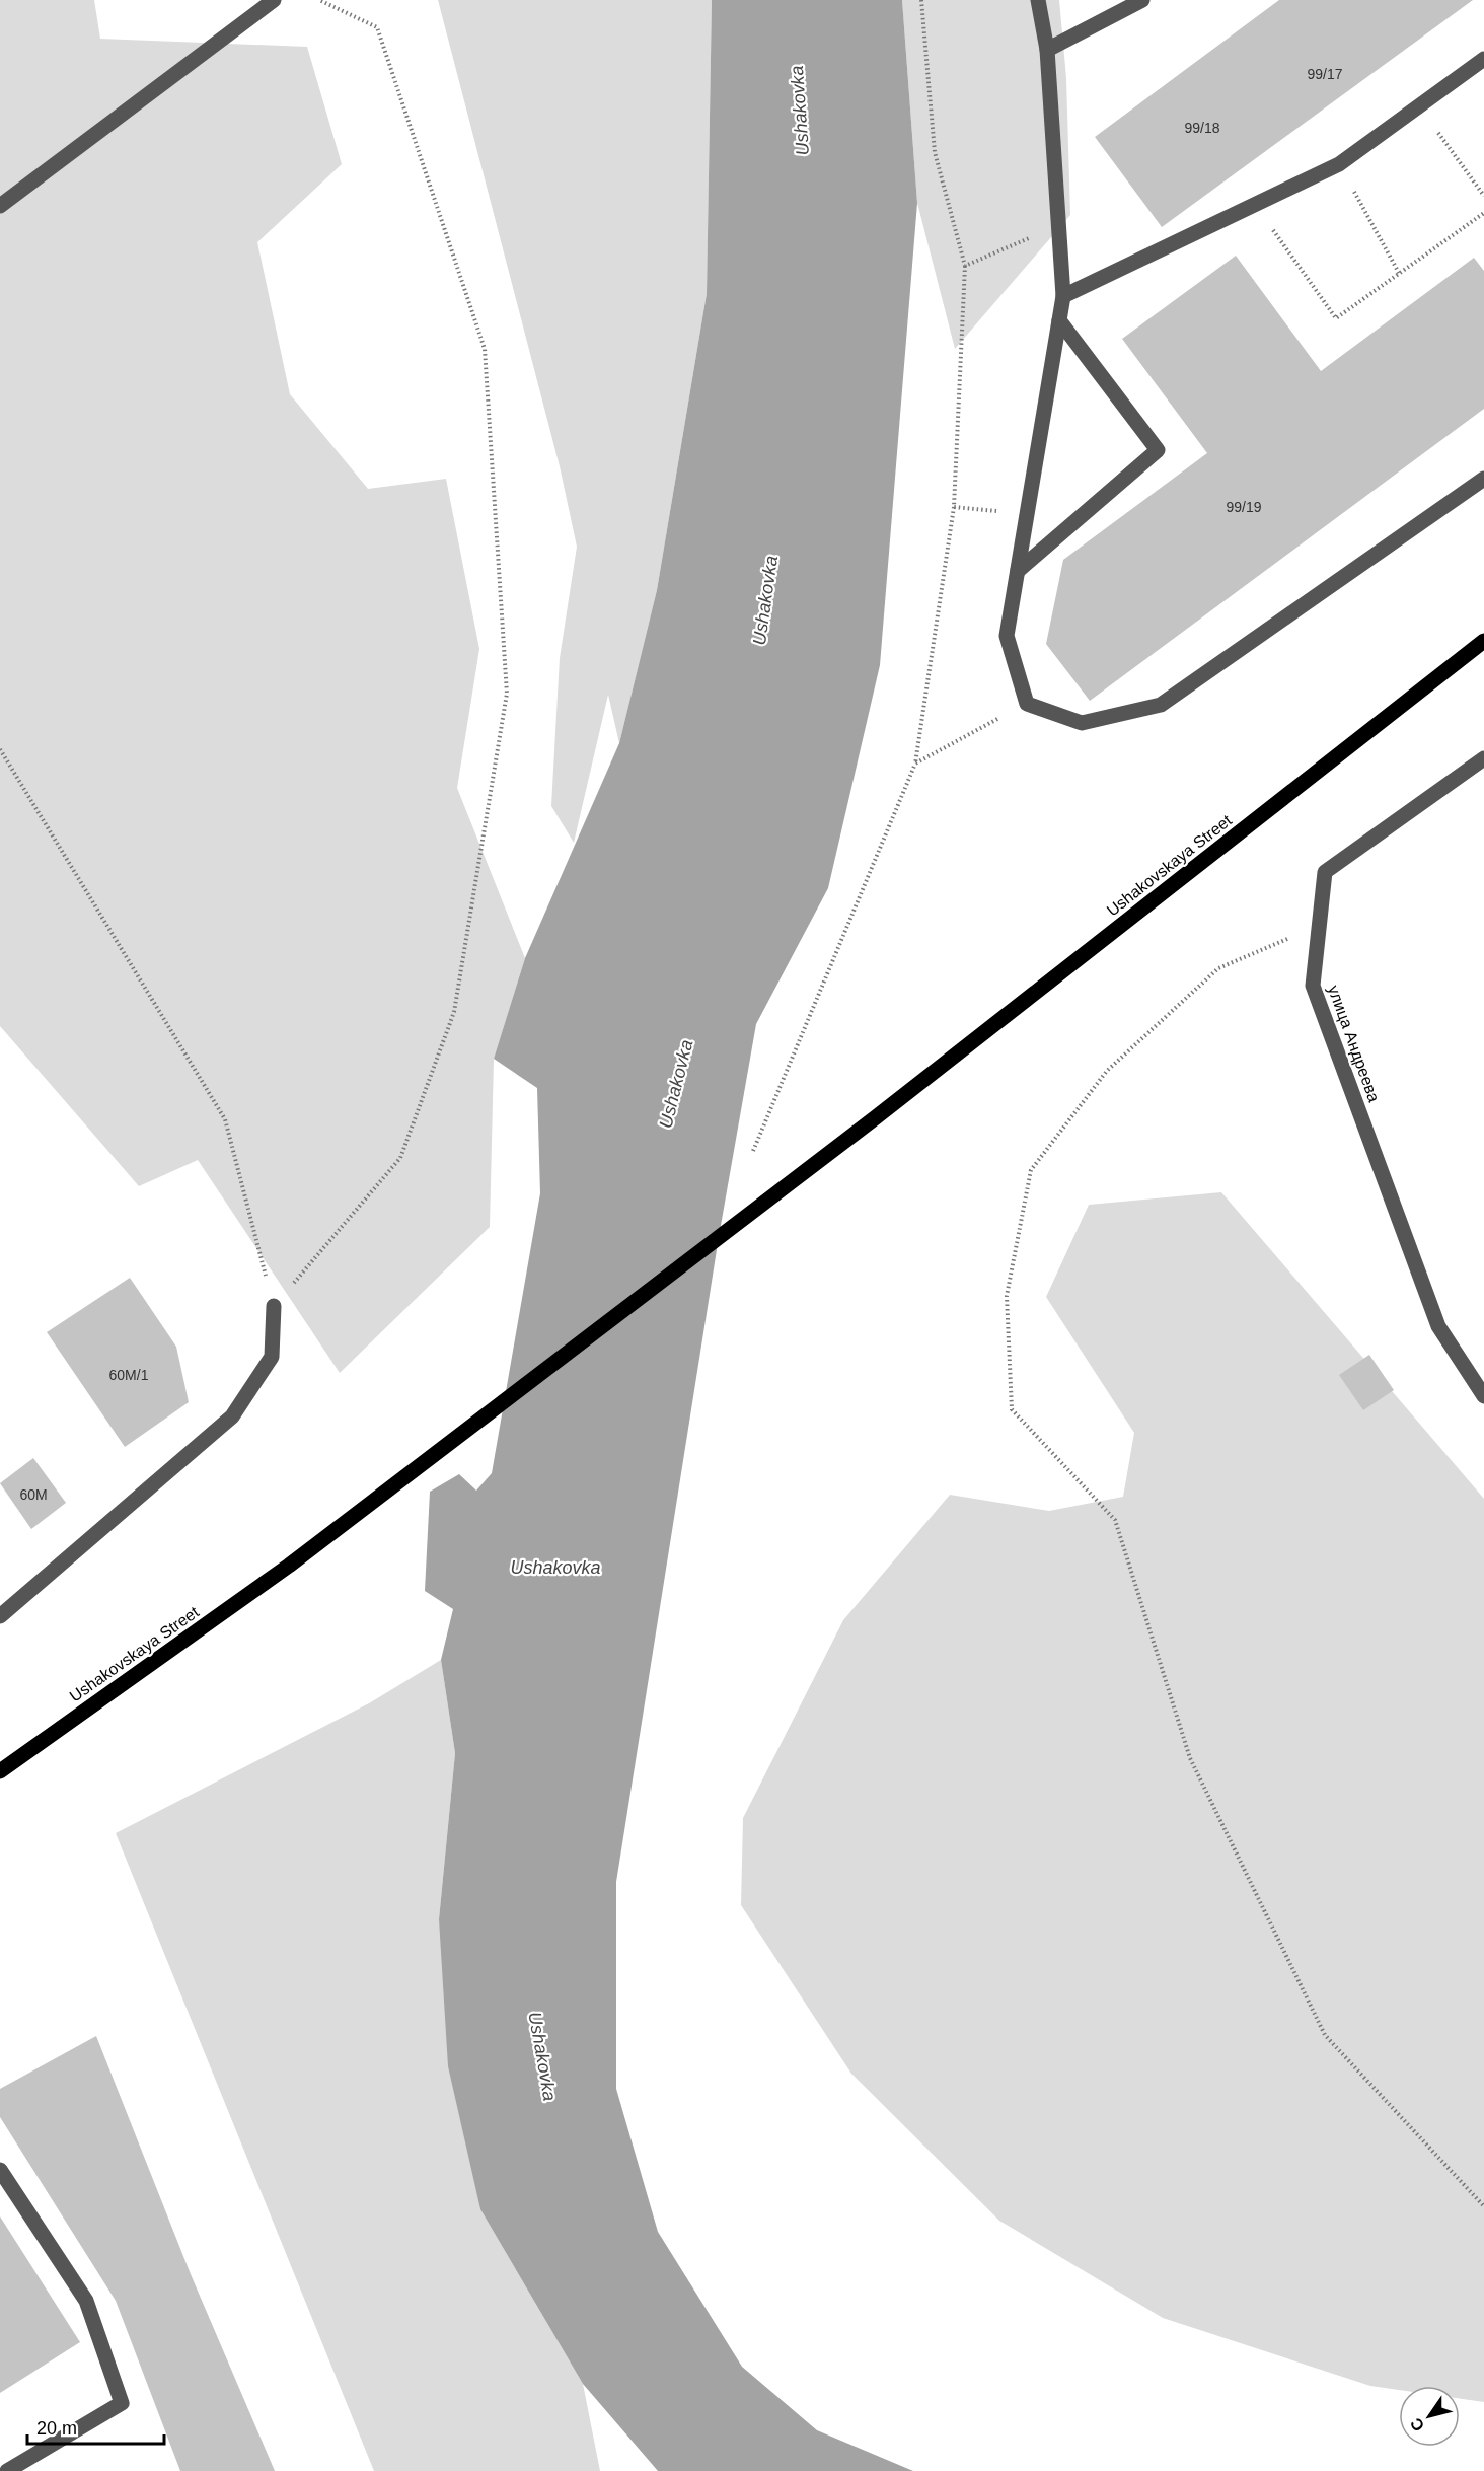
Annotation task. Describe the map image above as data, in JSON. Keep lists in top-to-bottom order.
{
  "streets": {
    "main road": ["Ushakovskaya Street"],
    "street": ["улица Андреева"]
  },
  "water": ["Ushakovka"],
  "house_numbers": [
    "99/17",
    "99/18",
    "99/19",
    "60М/1",
    "60М"
  ],
  "scale_bar": "20 m",
  "north": "bottom left"
}
